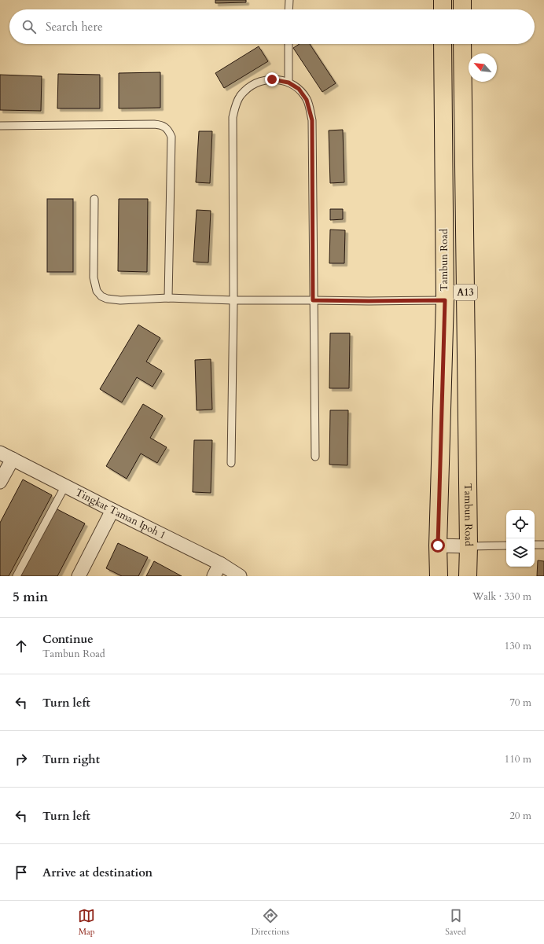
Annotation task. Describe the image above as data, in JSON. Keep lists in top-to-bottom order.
{
  "streets": {
    "main road": ["Tambun Road", "A13"],
    "street": ["Tingkat Taman Ipoh 1"]
  },
  "north": "top left",
  "page": {
    "search": "Search here",
    "heading": ["5 min", "Walk · 330 m"],
    "list": [
      ["Continue", "Tambun Road", "130 m"],
      ["Turn left", "70 m"],
      ["Turn right", "110 m"],
      ["Turn left", "20 m"],
      "Arrive at destination"
    ],
    "nav": ["Map", "Directions", "Saved"]
  }
}
